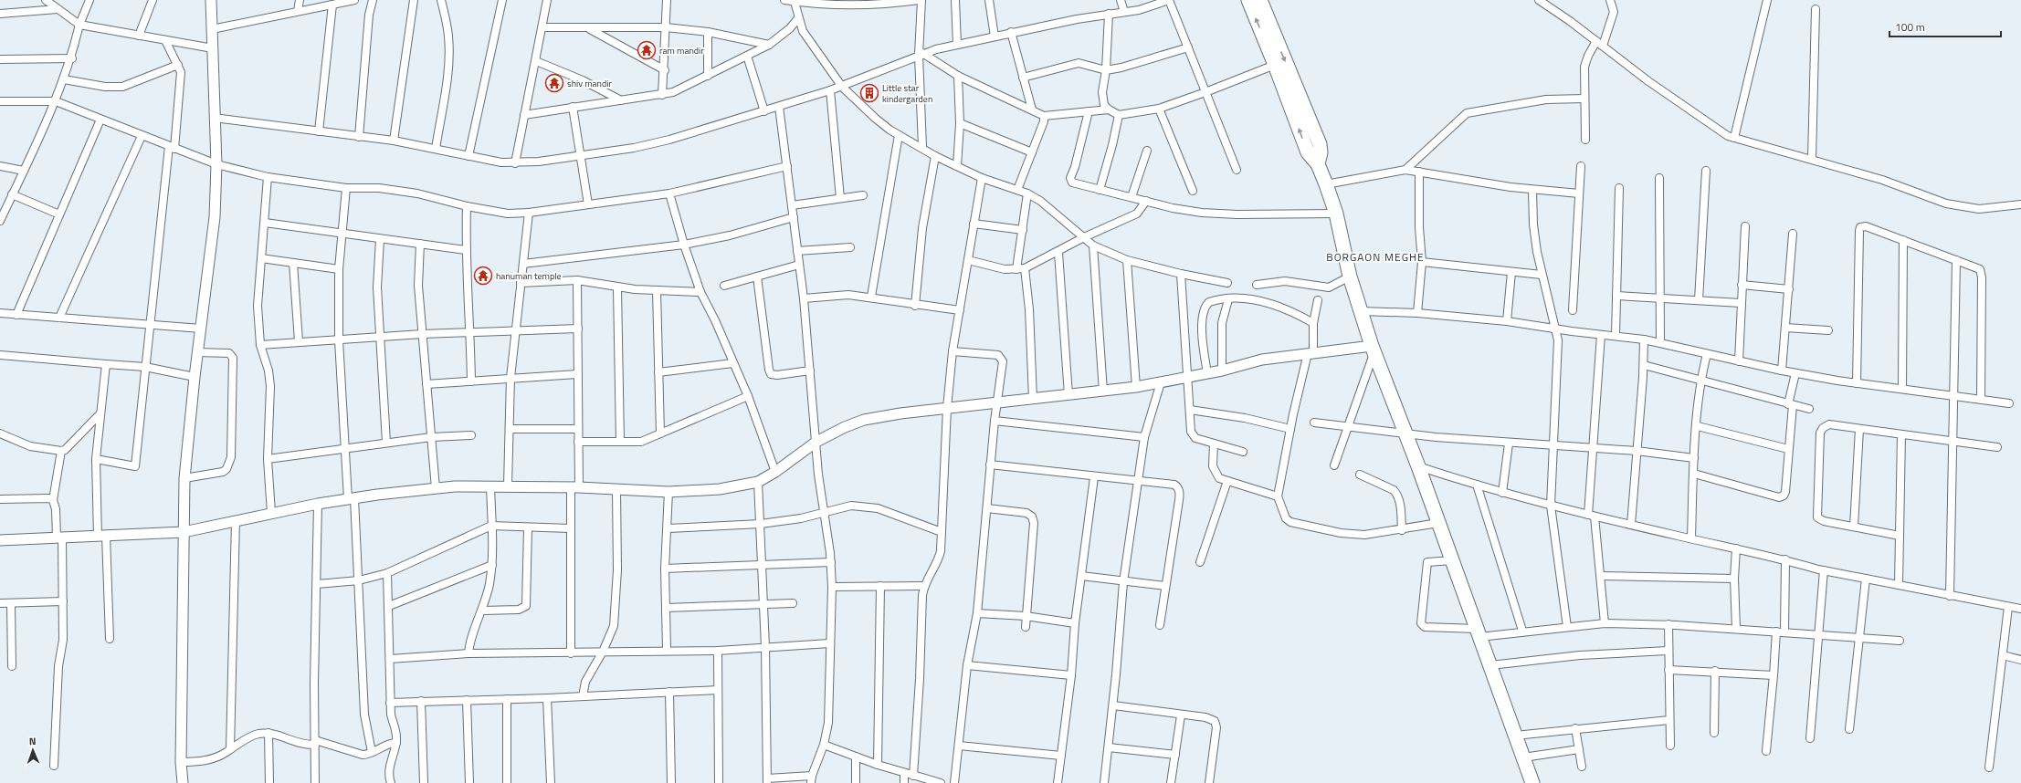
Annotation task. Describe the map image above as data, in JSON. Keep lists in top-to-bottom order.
{
  "districts": ["BORGAON MEGHE"],
  "places": {
    "temple": ["ram mandir", "shiv mandir", "hanuman temple"],
    "building": ["Little star kindergarden"]
  },
  "scale_bar": "100 m",
  "north": "top"
}
